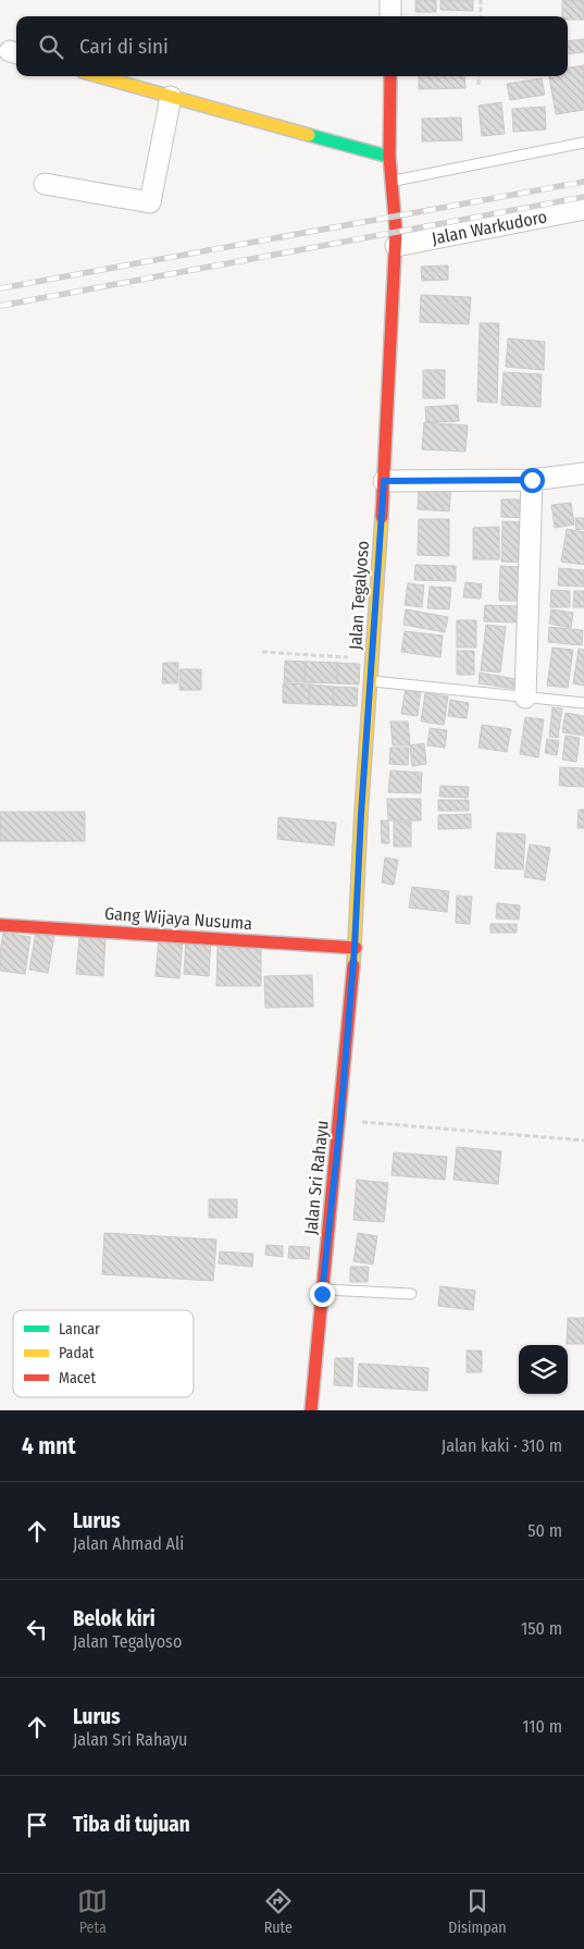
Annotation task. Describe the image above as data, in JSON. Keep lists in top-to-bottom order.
{
  "streets": {
    "street": [
      "Jalan Warkudoro",
      "Jalan Tegalyoso",
      "Gang Wijaya Nusuma",
      "Jalan Sri Rahayu"
    ]
  },
  "crossings": [
    ["Jalan Warkudoro", "Jalan Tegalyoso"],
    ["Jalan Tegalyoso", "Gang Wijaya Nusuma"],
    ["Jalan Tegalyoso", "Jalan Sri Rahayu"],
    ["Gang Wijaya Nusuma", "Jalan Sri Rahayu"]
  ],
  "legend": ["Lancar", "Padat", "Macet"],
  "page": {
    "search": "Cari di sini",
    "heading": ["4 mnt", "Jalan kaki · 310 m"],
    "list": [
      ["Lurus", "Jalan Ahmad Ali", "50 m"],
      ["Belok kiri", "Jalan Tegalyoso", "150 m"],
      ["Lurus", "Jalan Sri Rahayu", "110 m"],
      "Tiba di tujuan"
    ],
    "nav": ["Peta", "Rute", "Disimpan"]
  }
}
